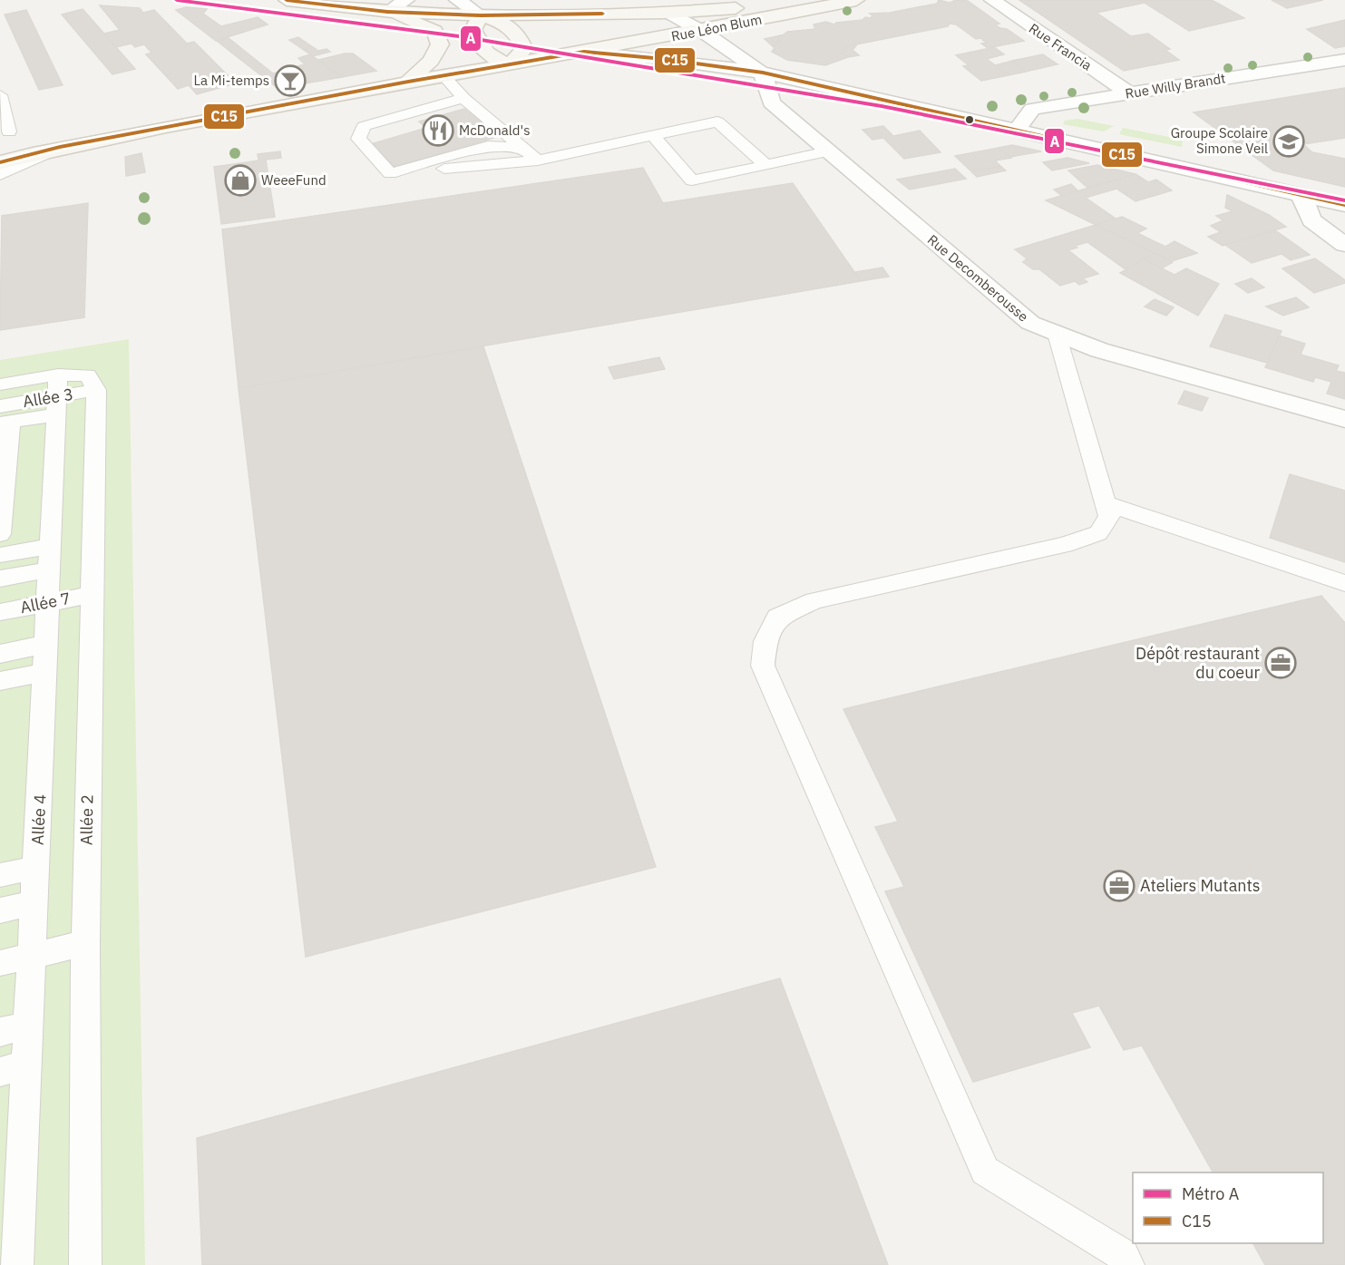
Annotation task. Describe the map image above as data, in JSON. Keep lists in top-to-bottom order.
{
  "streets": {
    "main road": ["Rue Léon Blum"],
    "street": ["Rue Francia", "Rue Willy Brandt", "Rue Decomberousse"],
    "lane": [
      "Allée 3",
      "Allée 7",
      "Allée 4",
      "Allée 2"
    ]
  },
  "crossings": [
    ["Rue Francia", "Rue Willy Brandt"],
    ["Allée 3", "Allée 4"],
    ["Allée 3", "Allée 2"],
    ["Allée 7", "Allée 4"],
    ["Allée 7", "Allée 2"]
  ],
  "places": {
    "bar": ["La Mi-temps"],
    "restaurant": ["McDonald's"],
    "school or university": ["Groupe Scolaire Simone Veil"],
    "shop": ["WeeeFund"],
    "office": ["Dépôt restaurant du coeur", "Ateliers Mutants"]
  },
  "lines": ["metro line A", "transit line C15"],
  "legend": ["Métro A", "C15"]
}
